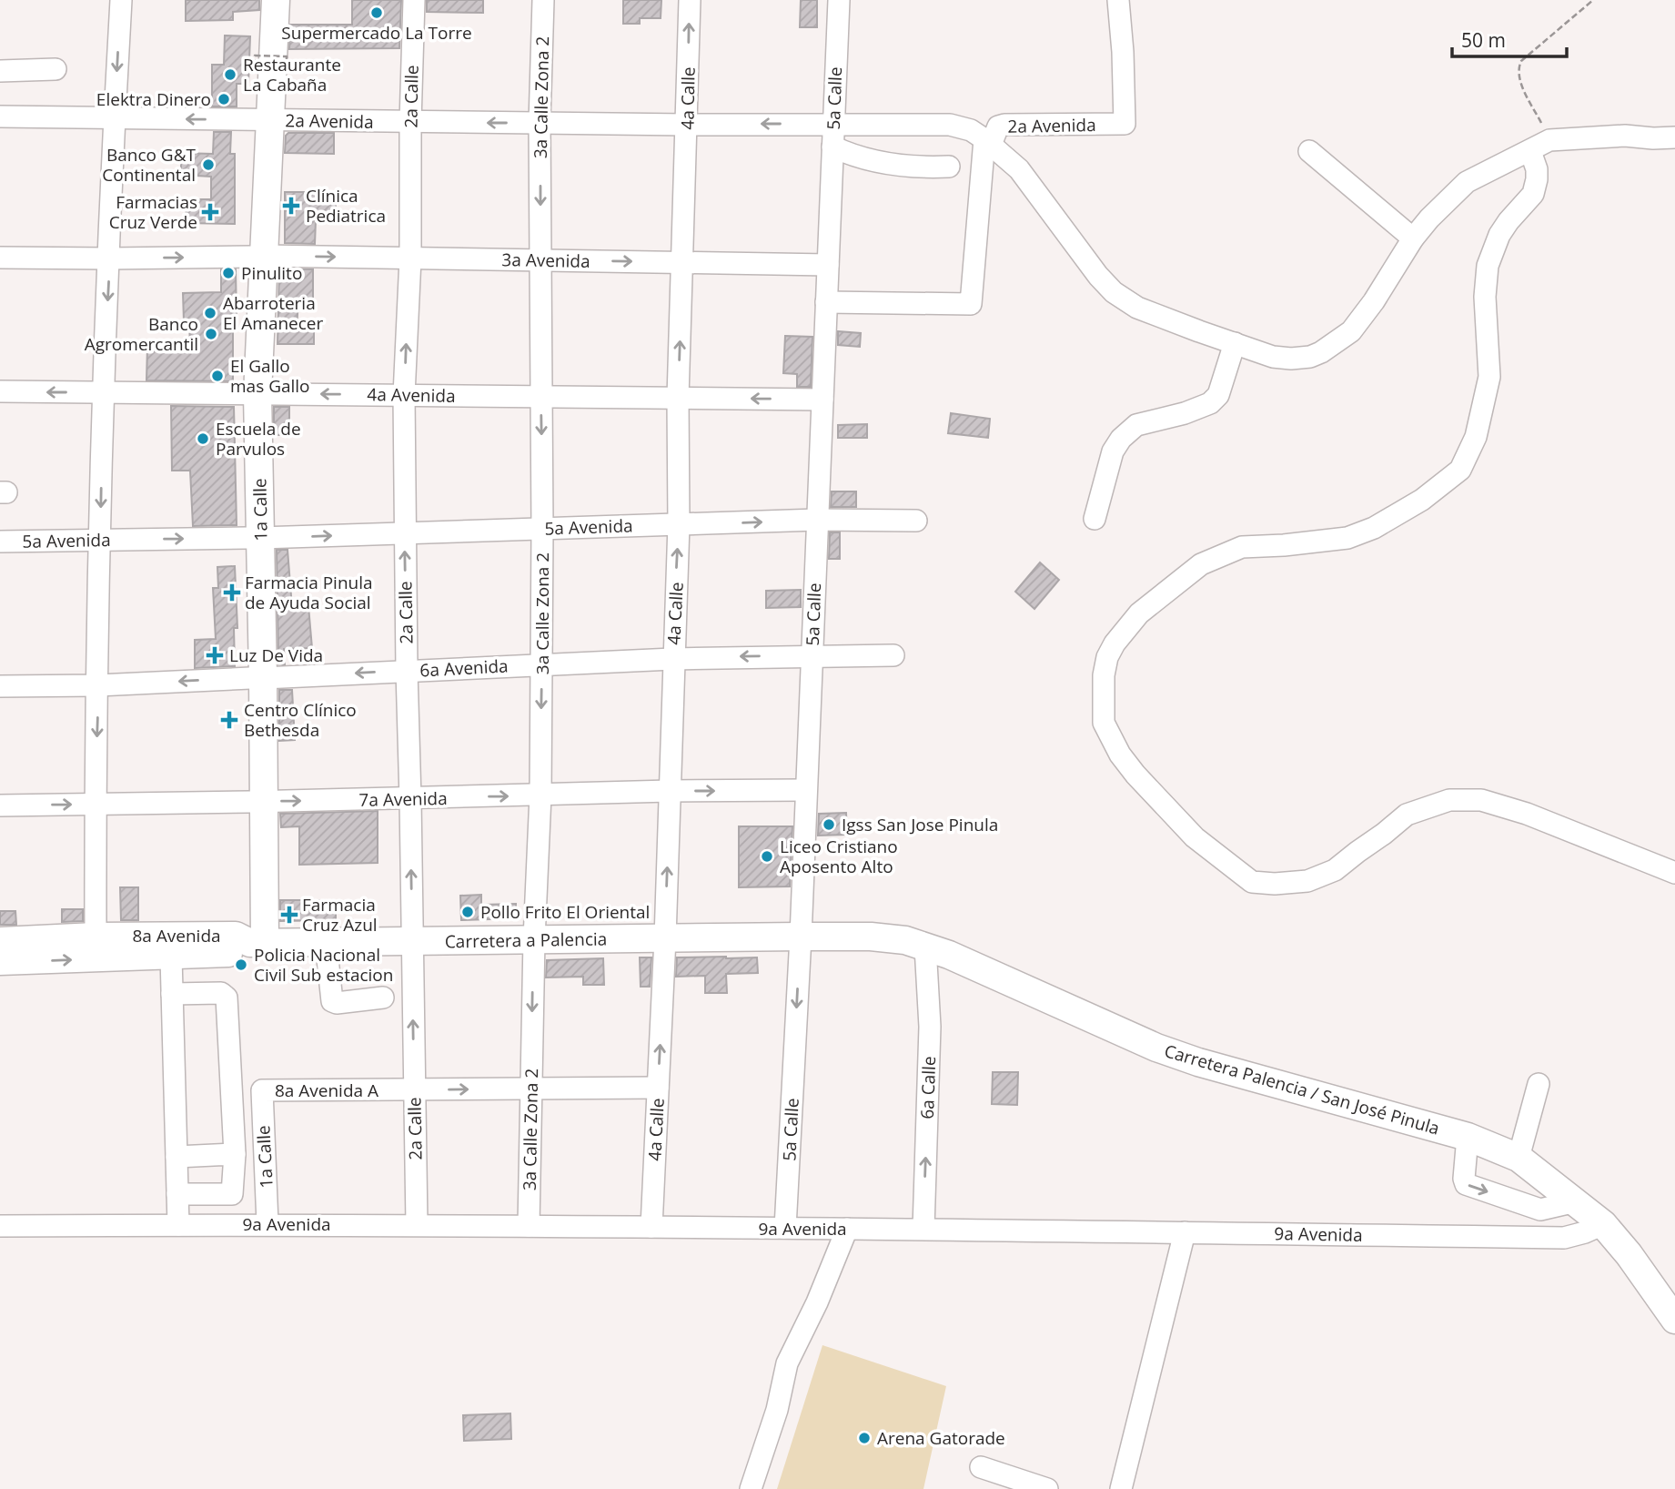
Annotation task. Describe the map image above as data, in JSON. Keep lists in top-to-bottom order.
{
  "streets": {
    "main road": [
      "1a Calle",
      "8a Avenida",
      "Carretera a Palencia",
      "Carretera Palencia / San José Pinula"
    ],
    "street": [
      "2a Calle",
      "3a Calle Zona 2",
      "4a Calle",
      "5a Calle",
      "2a Avenida",
      "3a Avenida",
      "4a Avenida",
      "5a Avenida",
      "6a Avenida",
      "7a Avenida",
      "6a Calle",
      "8a Avenida A",
      "9a Avenida"
    ]
  },
  "crossings": [
    ["2a Calle", "2a Avenida"],
    ["2a Calle", "3a Avenida"],
    ["2a Calle", "4a Avenida"],
    ["2a Calle", "5a Avenida"],
    ["2a Calle", "6a Avenida"],
    ["2a Calle", "7a Avenida"],
    ["2a Calle", "Carretera a Palencia"],
    ["2a Calle", "8a Avenida A"],
    ["2a Calle", "9a Avenida"],
    ["3a Calle Zona 2", "2a Avenida"],
    ["3a Calle Zona 2", "3a Avenida"],
    ["3a Calle Zona 2", "4a Avenida"],
    ["3a Calle Zona 2", "5a Avenida"],
    ["3a Calle Zona 2", "6a Avenida"],
    ["3a Calle Zona 2", "7a Avenida"],
    ["3a Calle Zona 2", "Carretera a Palencia"],
    ["3a Calle Zona 2", "8a Avenida A"],
    ["3a Calle Zona 2", "9a Avenida"],
    ["4a Calle", "2a Avenida"],
    ["4a Calle", "3a Avenida"],
    ["4a Calle", "4a Avenida"],
    ["4a Calle", "5a Avenida"],
    ["4a Calle", "6a Avenida"],
    ["4a Calle", "7a Avenida"],
    ["4a Calle", "Carretera a Palencia"],
    ["4a Calle", "8a Avenida A"],
    ["4a Calle", "9a Avenida"],
    ["5a Calle", "2a Avenida"],
    ["5a Calle", "3a Avenida"],
    ["5a Calle", "4a Avenida"],
    ["5a Calle", "5a Avenida"],
    ["5a Calle", "6a Avenida"],
    ["5a Calle", "7a Avenida"],
    ["5a Calle", "Carretera a Palencia"],
    ["5a Calle", "Carretera Palencia / San José Pinula"],
    ["5a Calle", "9a Avenida"],
    ["2a Avenida", "1a Calle"],
    ["3a Avenida", "1a Calle"],
    ["4a Avenida", "1a Calle"],
    ["1a Calle", "5a Avenida"],
    ["1a Calle", "6a Avenida"],
    ["1a Calle", "7a Avenida"],
    ["1a Calle", "8a Avenida"],
    ["1a Calle", "Carretera a Palencia"],
    ["1a Calle", "8a Avenida A"],
    ["1a Calle", "9a Avenida"],
    ["8a Avenida", "Carretera a Palencia"],
    ["Carretera a Palencia", "Carretera Palencia / San José Pinula"],
    ["6a Calle", "Carretera Palencia / San José Pinula"],
    ["6a Calle", "9a Avenida"],
    ["Carretera Palencia / San José Pinula", "9a Avenida"]
  ],
  "one_way": [
    "2a Calle",
    "3a Calle Zona 2",
    "4a Calle",
    "3a Avenida",
    "4a Avenida",
    "5a Avenida",
    "6a Avenida",
    "7a Avenida",
    "6a Calle"
  ],
  "places": {
    "other": [
      "Supermercado La Torre",
      "Restaurante La Cabaña",
      "Elektra Dinero",
      "Banco G&T Continental",
      "Pinulito",
      "Abarroteria El Amanecer",
      "Banco Agromercantil",
      "El Gallo mas Gallo",
      "Escuela de Parvulos",
      "Igss San Jose Pinula",
      "Liceo Cristiano Aposento Alto",
      "Pollo Frito El Oriental",
      "Policia Nacional Civil Sub estacion",
      "Arena Gatorade"
    ],
    "health": [
      "Clínica Pediatrica",
      "Farmacias Cruz Verde",
      "Farmacia Pinula de Ayuda Social",
      "Luz De Vida",
      "Centro Clínico Bethesda",
      "Farmacia Cruz Azul"
    ]
  },
  "scale_bar": "50 m"
}
